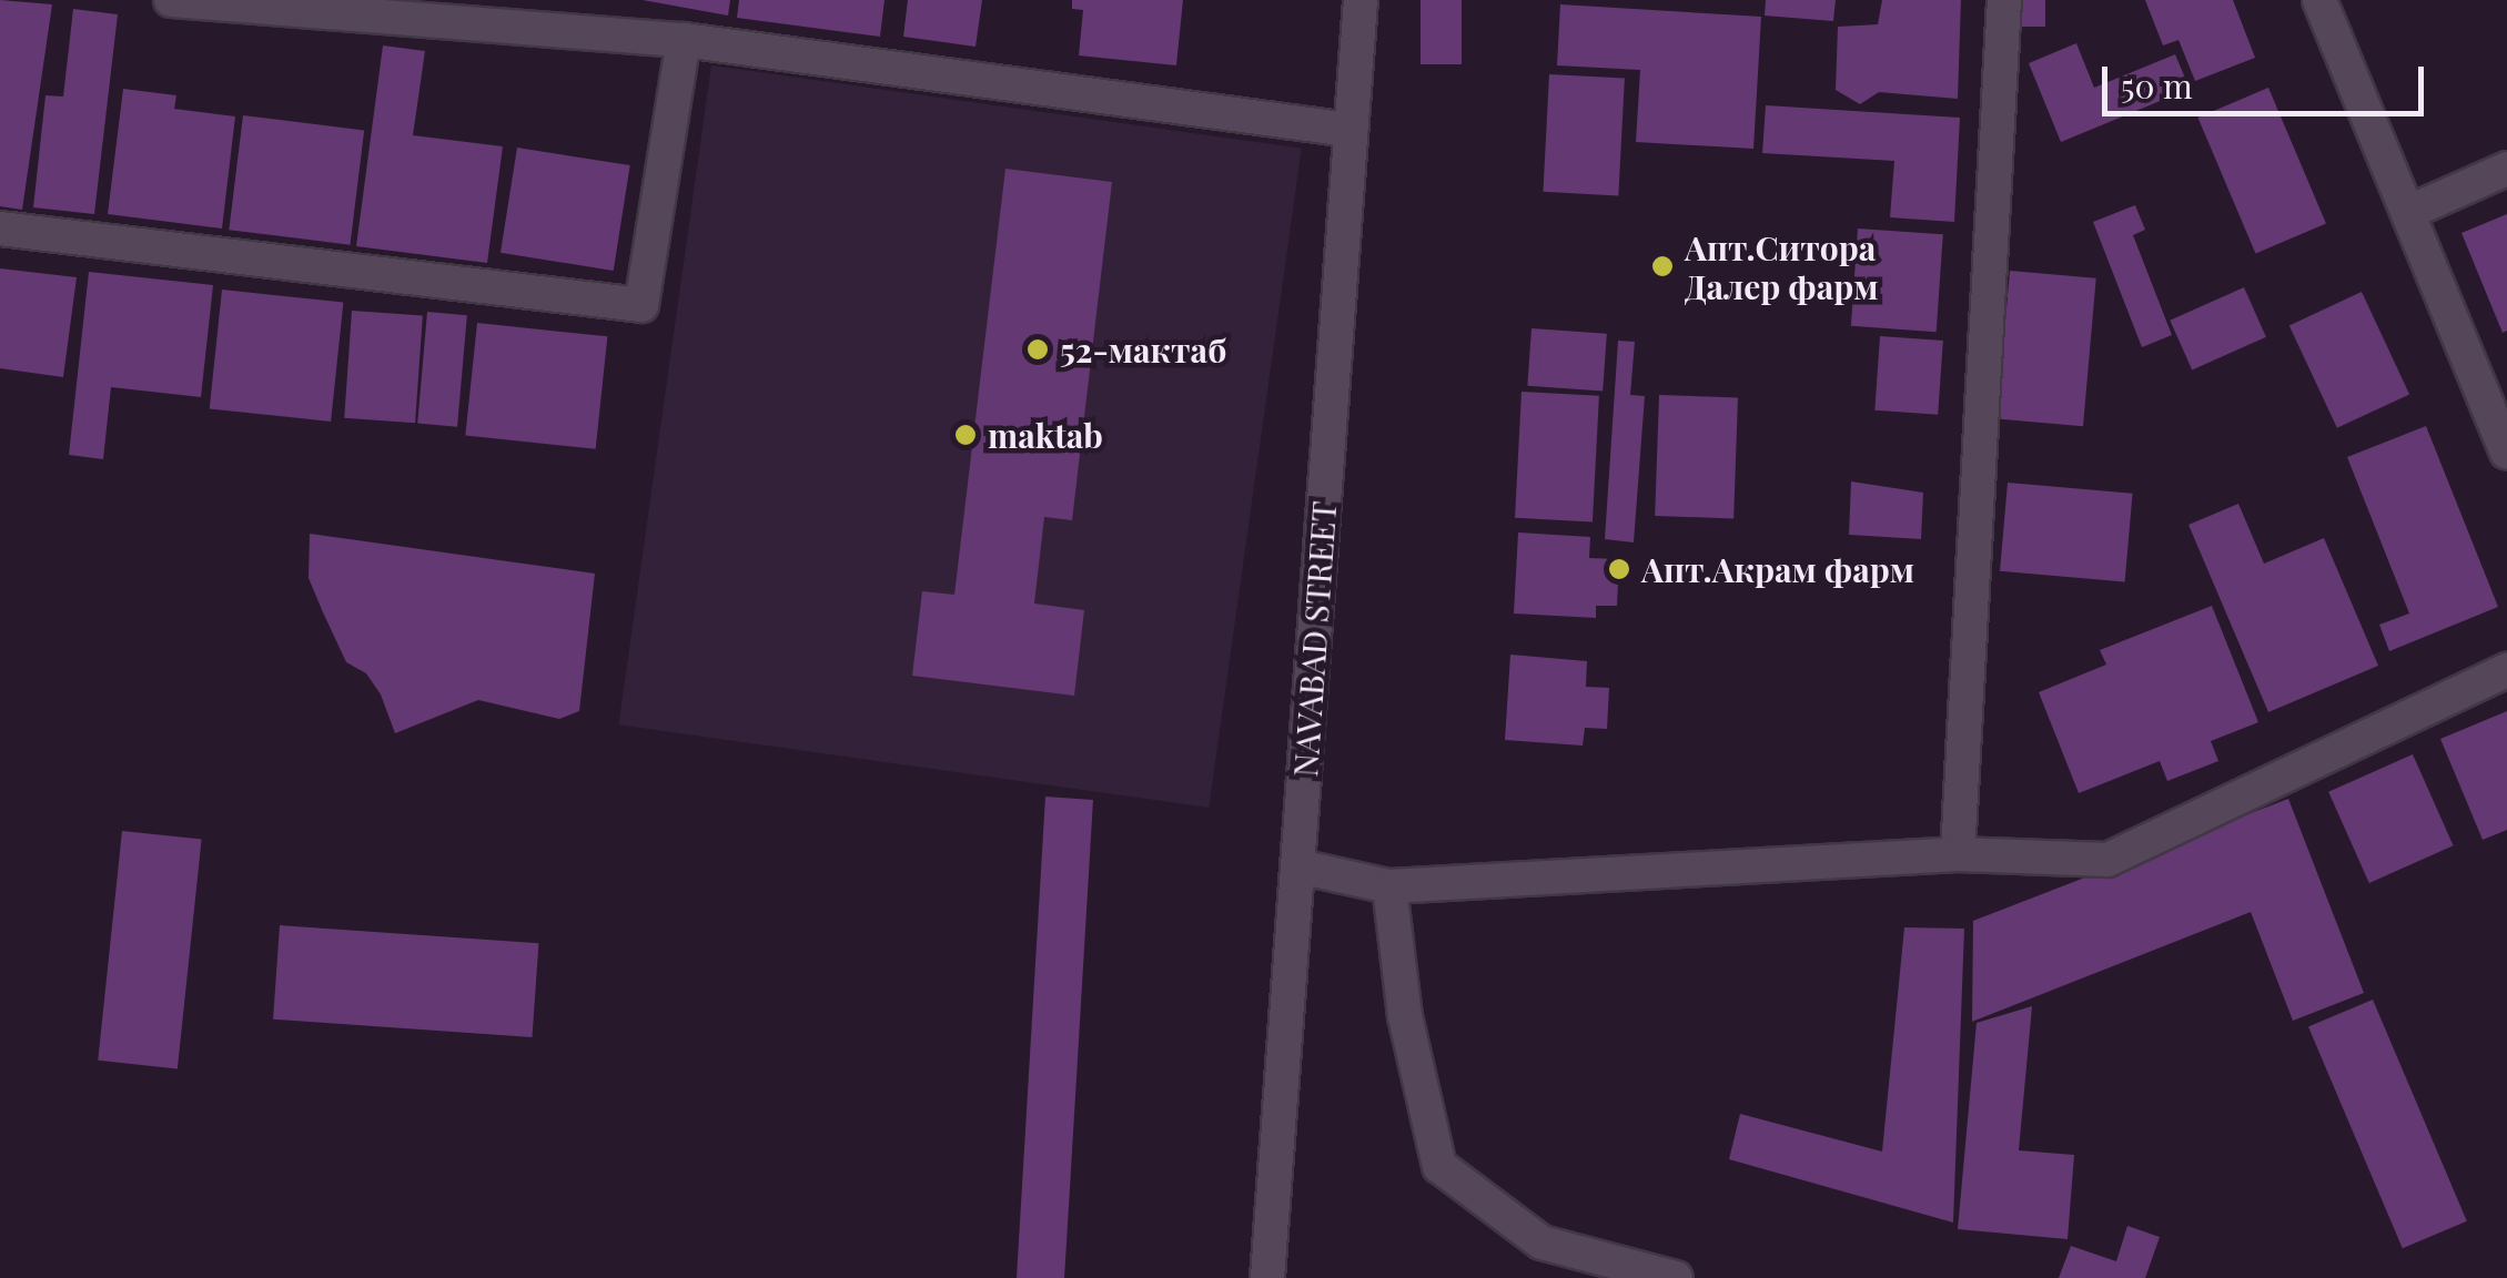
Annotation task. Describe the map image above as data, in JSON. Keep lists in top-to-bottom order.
{
  "streets": {
    "street": ["NAVABAD STREET"]
  },
  "places": [
    "Апт.Ситора Далер фарм",
    "52-мактаб",
    "maktab",
    "Апт.Акрам фарм"
  ],
  "scale_bar": "50 m"
}
